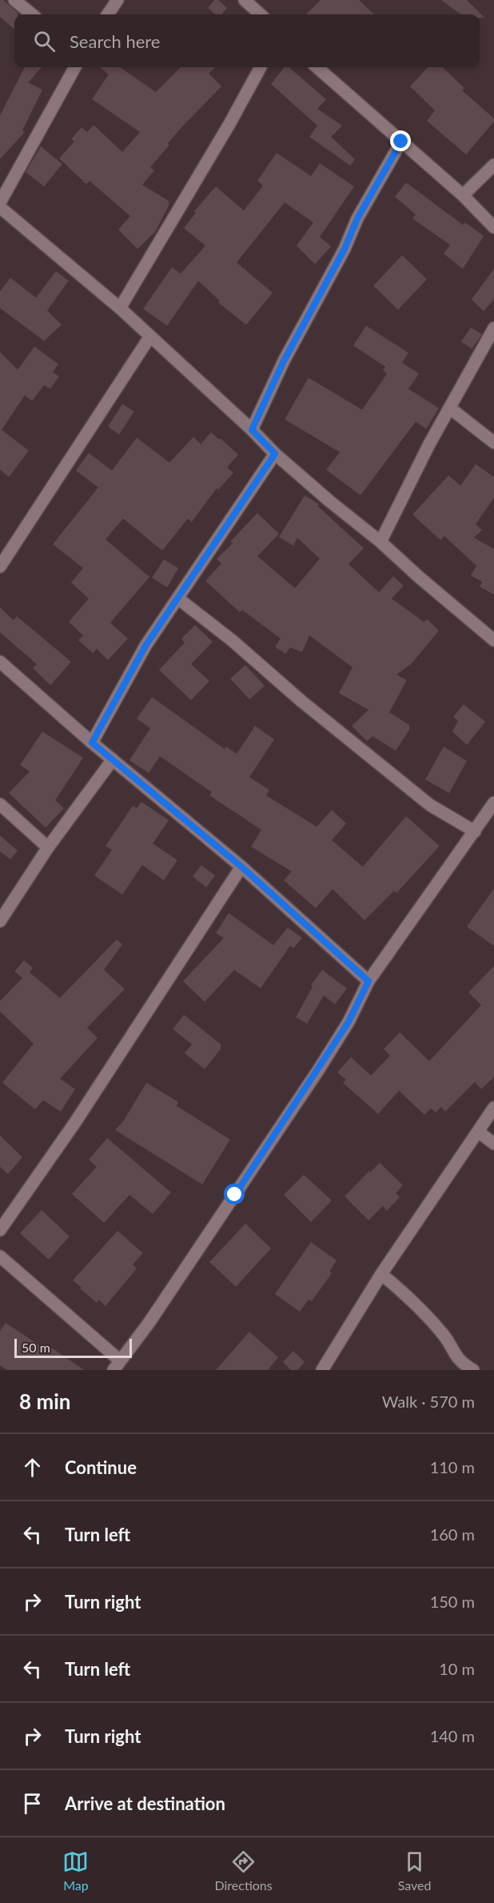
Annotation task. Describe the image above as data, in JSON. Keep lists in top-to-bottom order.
{
  "scale_bar": "50 m",
  "page": {
    "search": "Search here",
    "scale": "50 m",
    "heading": ["8 min", "Walk · 570 m"],
    "list": [
      ["Continue", "110 m"],
      ["Turn left", "160 m"],
      ["Turn right", "150 m"],
      ["Turn left", "10 m"],
      ["Turn right", "140 m"],
      "Arrive at destination"
    ],
    "nav": ["Map", "Directions", "Saved"]
  }
}
